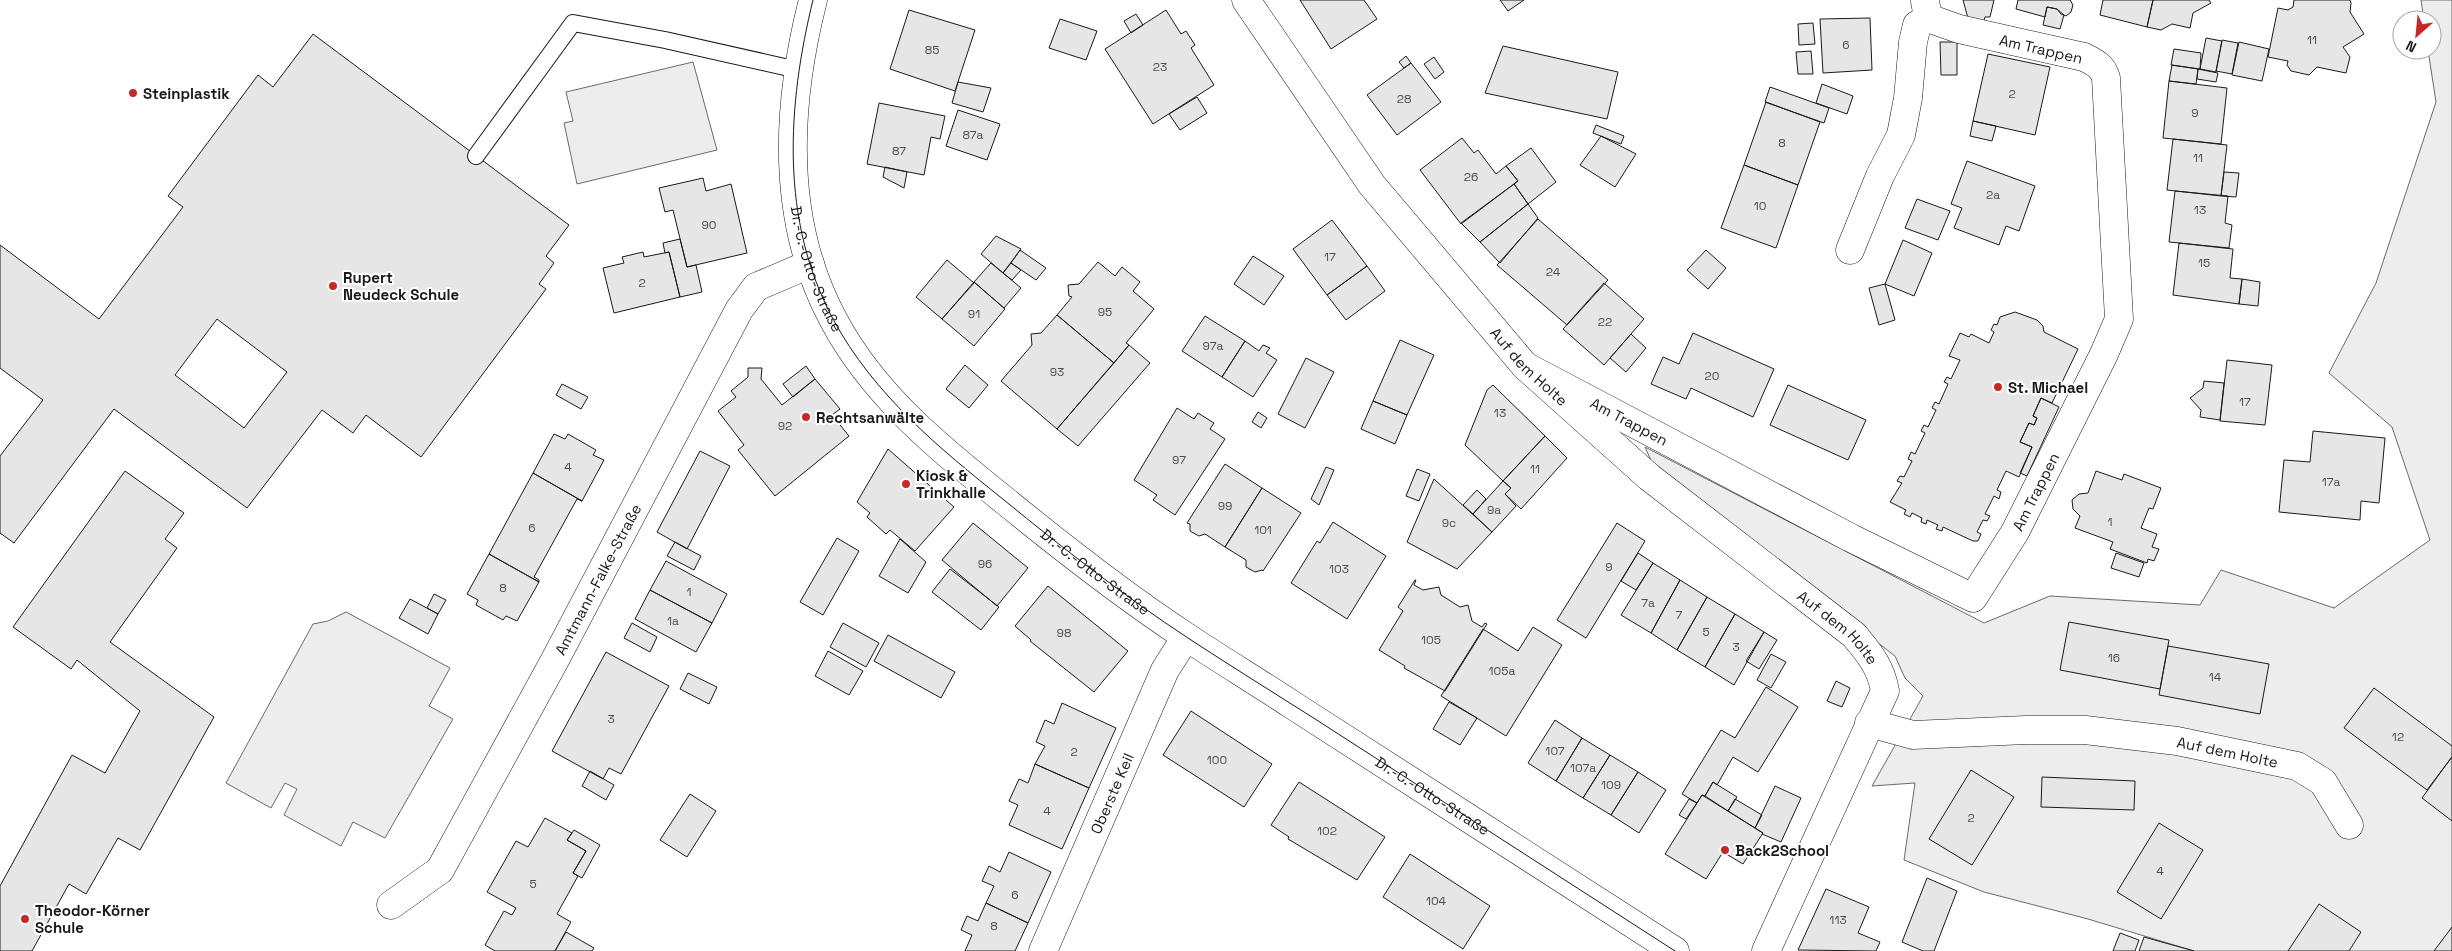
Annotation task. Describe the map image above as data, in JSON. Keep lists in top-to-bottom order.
{
  "streets": {
    "street": [
      "Am Trappen",
      "Dr.-C.-Otto-Straße",
      "Auf dem Holte",
      "Amtmann-Falke-Straße",
      "Oberste Keil"
    ]
  },
  "crossings": [
    ["Am Trappen", "Auf dem Holte"],
    ["Dr.-C.-Otto-Straße", "Amtmann-Falke-Straße"],
    ["Dr.-C.-Otto-Straße", "Oberste Keil"]
  ],
  "places": [
    "Steinplastik",
    "Rupert Neudeck Schule",
    "St. Michael",
    "Rechtsanwälte",
    "Kiosk & Trinkhalle",
    "Back2School",
    "Theodor-Körner Schule"
  ],
  "house_numbers": [
    "11",
    "6",
    "85",
    "23",
    "2",
    "28",
    "9",
    "87a",
    "8",
    "87",
    "11",
    "26",
    "2a",
    "10",
    "13",
    "90",
    "17",
    "15",
    "24",
    "2",
    "95",
    "91",
    "22",
    "97a",
    "93",
    "20",
    "17",
    "13",
    "92",
    "97",
    "4",
    "11",
    "17a",
    "99",
    "9a",
    "1",
    "9c",
    "6",
    "101",
    "96",
    "9",
    "103",
    "8",
    "1",
    "7a",
    "7",
    "1a",
    "5",
    "98",
    "105",
    "3",
    "16",
    "105a",
    "14",
    "3",
    "12",
    "107",
    "2",
    "100",
    "107a",
    "109",
    "4",
    "2",
    "102",
    "4",
    "5",
    "6",
    "104",
    "113",
    "8"
  ],
  "north": "bottom left"
}
